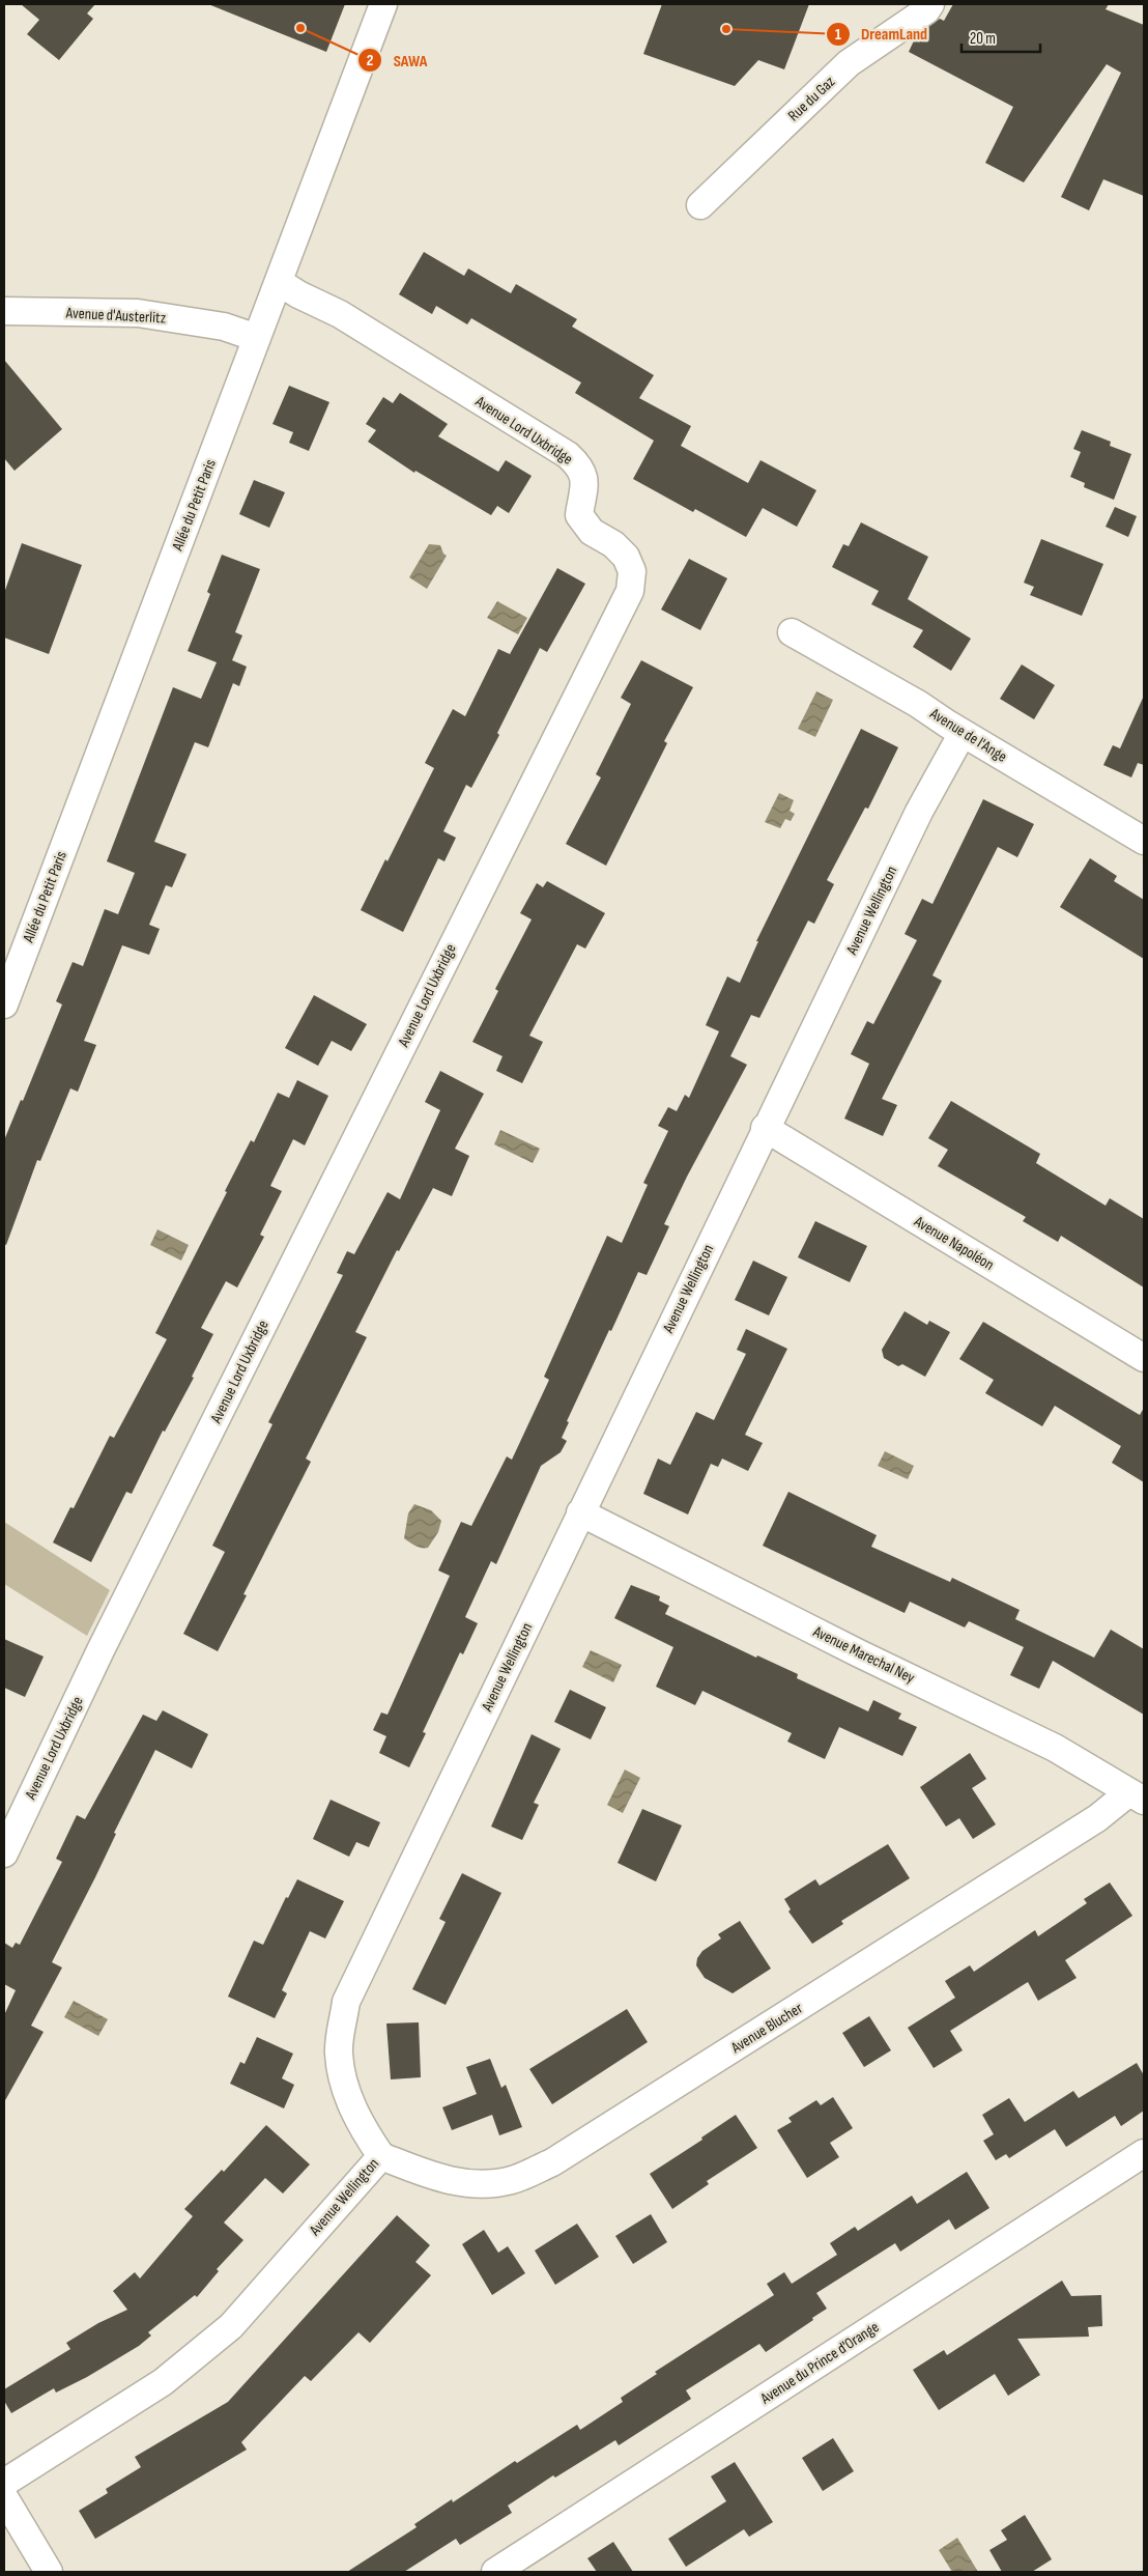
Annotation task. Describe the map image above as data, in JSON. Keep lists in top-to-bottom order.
{
  "streets": {
    "street": [
      "Rue du Gaz",
      "Avenue d'Austerlitz",
      "Avenue Lord Uxbridge",
      "Allée du Petit Paris",
      "Avenue de l'Ange",
      "Avenue Wellington",
      "Avenue Napoléon",
      "Avenue Marechal Ney",
      "Avenue Blucher",
      "Avenue du Prince d'Orange"
    ]
  },
  "crossings": [
    ["Avenue d'Austerlitz", "Allée du Petit Paris"],
    ["Avenue Lord Uxbridge", "Allée du Petit Paris"],
    ["Avenue de l'Ange", "Avenue Wellington"],
    ["Avenue Wellington", "Avenue Napoléon"],
    ["Avenue Wellington", "Avenue Marechal Ney"],
    ["Avenue Wellington", "Avenue Blucher"],
    ["Avenue Marechal Ney", "Avenue Blucher"]
  ],
  "places": ["SAWA", "DreamLand"],
  "scale_bar": "20 m"
}
